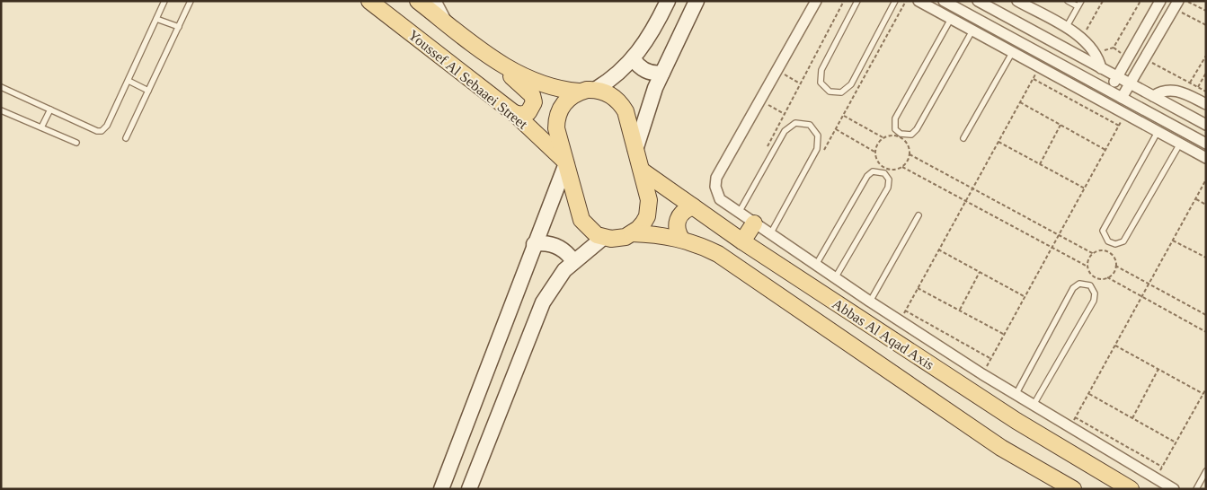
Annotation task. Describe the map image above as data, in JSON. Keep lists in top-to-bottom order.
{
  "streets": {
    "main road": ["Youssef Al Sebaaei Street", "Abbas Al Aqad Axis"]
  },
  "crossings": [
    ["Youssef Al Sebaaei Street", "Abbas Al Aqad Axis"]
  ]
}
